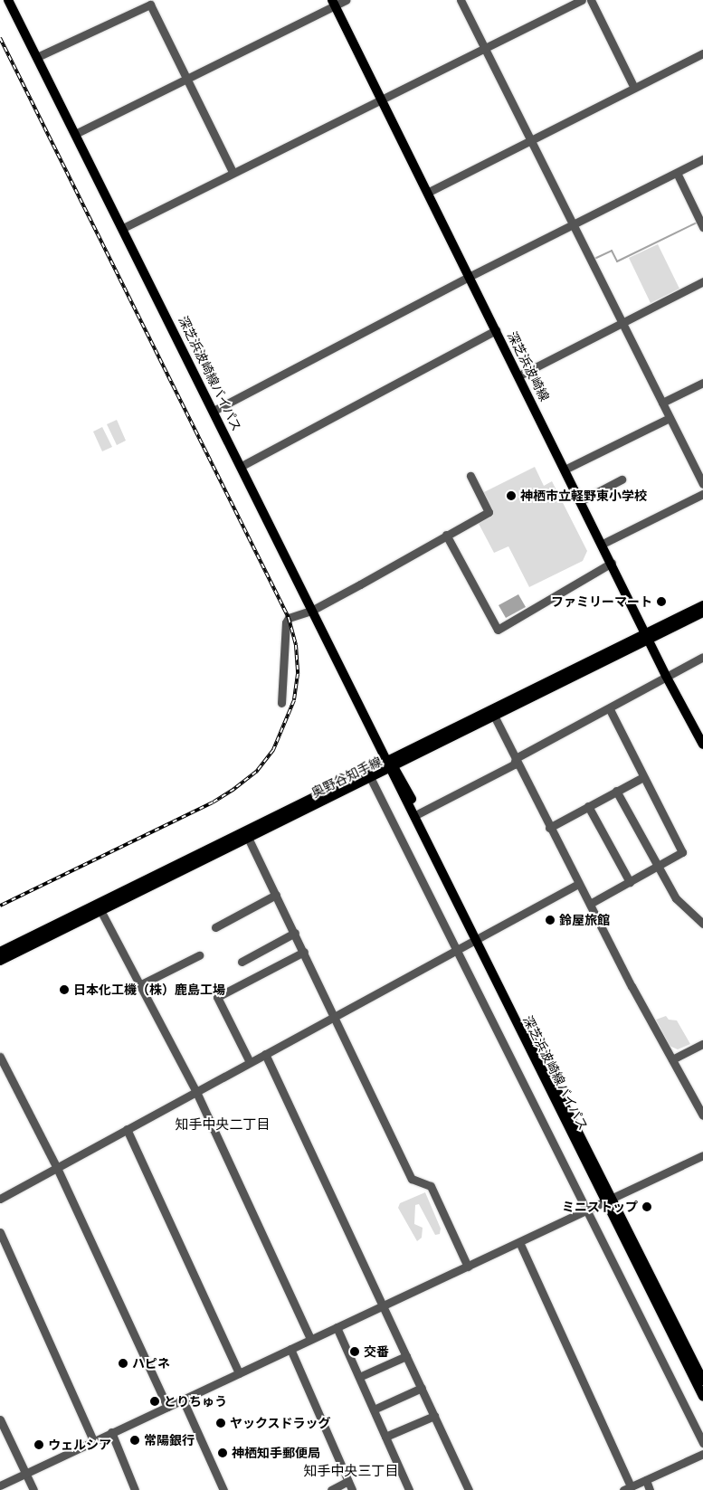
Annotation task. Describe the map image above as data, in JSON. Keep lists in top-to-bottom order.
{
  "streets": {
    "main road": ["深芝浜波崎線", "深芝浜波崎線バイパス", "奥野谷知手線"]
  },
  "crossings": [
    ["深芝浜波崎線", "奥野谷知手線"],
    ["深芝浜波崎線バイパス", "奥野谷知手線"]
  ],
  "districts": ["知手中央二丁目", "知手中央三丁目"],
  "places": [
    "神栖市立軽野東小学校",
    "ファミリーマート",
    "鈴屋旅館",
    "日本化工機（株）鹿島工場",
    "ミニストップ",
    "交番",
    "ハピネ",
    "とりちゅう",
    "ヤックスドラッグ",
    "常陽銀行",
    "ウェルシア",
    "神栖知手郵便局"
  ]
}
